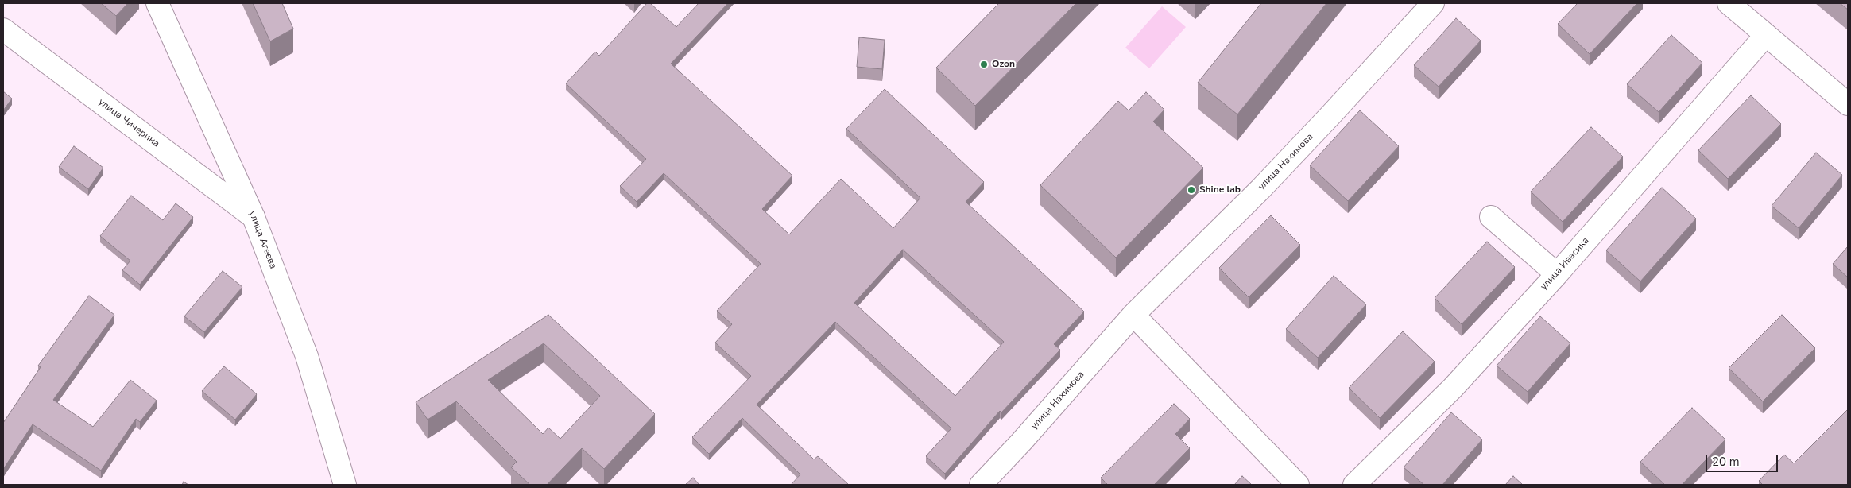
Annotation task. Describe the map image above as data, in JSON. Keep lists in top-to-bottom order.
{
  "streets": {
    "main road": [
      "улица Чичерина",
      "улица Нахимова",
      "улица Агеева",
      "улица Ивасика"
    ]
  },
  "crossings": [
    ["улица Чичерина", "улица Агеева"]
  ],
  "places": ["Ozon", "Shine lab"],
  "scale_bar": "20 m"
}
